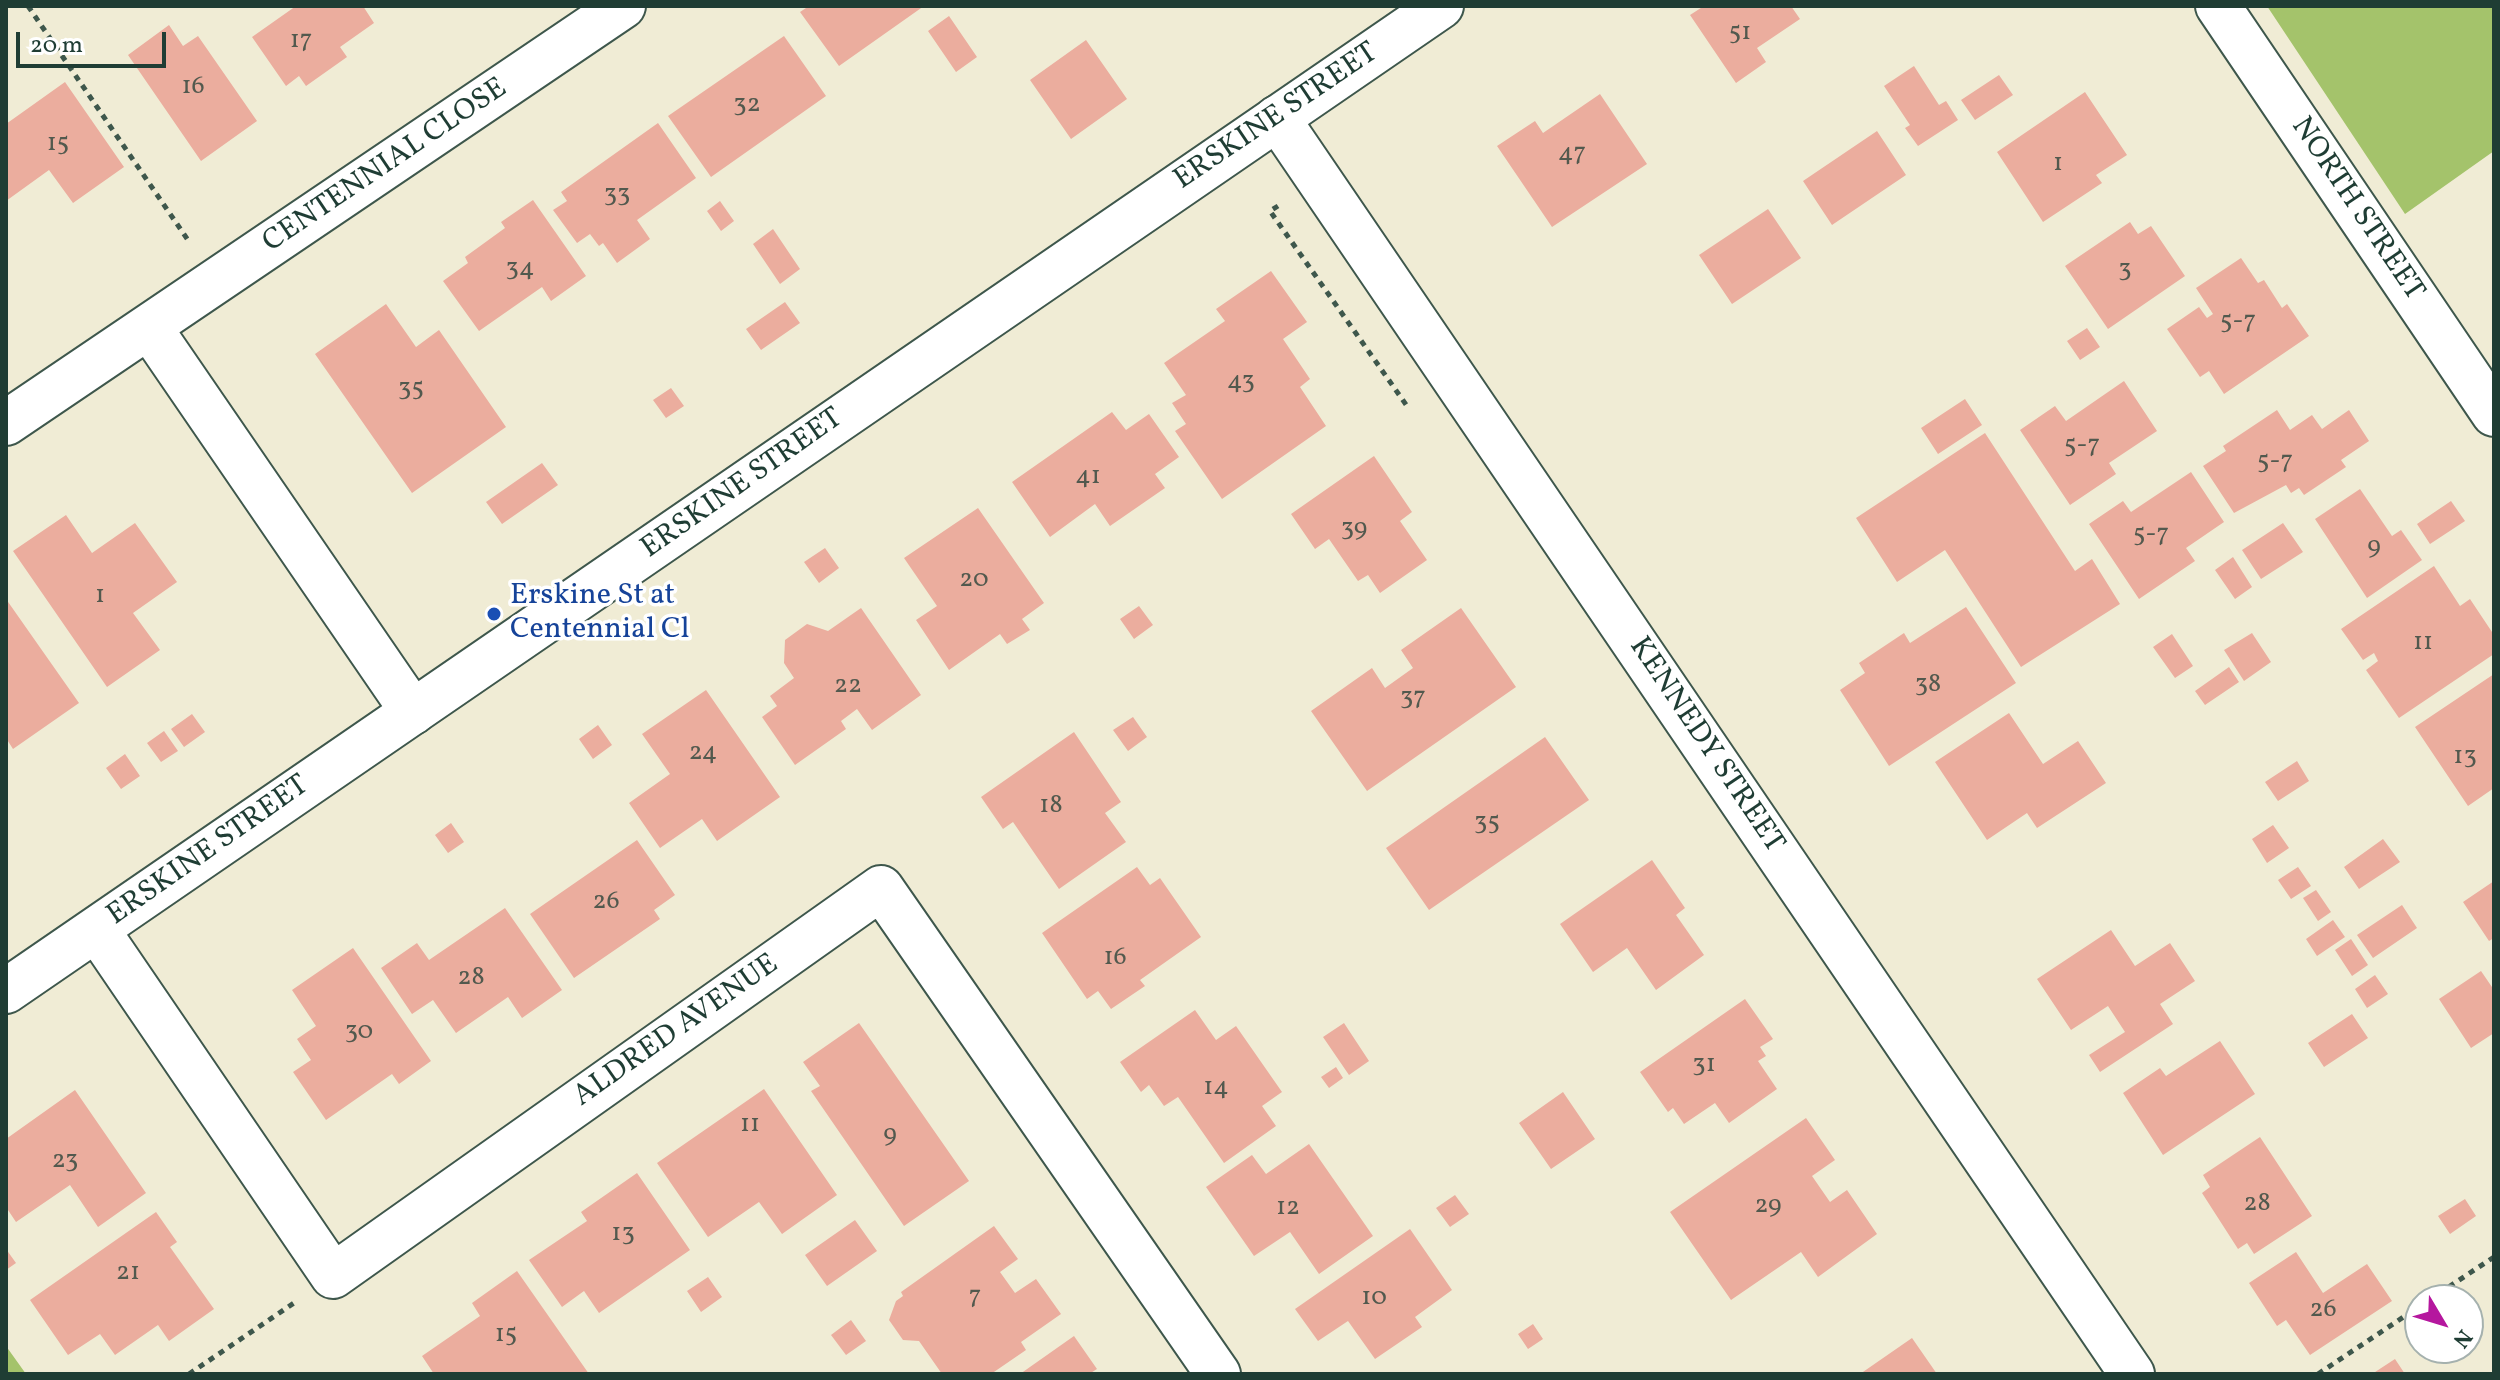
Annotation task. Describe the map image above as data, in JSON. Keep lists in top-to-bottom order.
{
  "streets": {
    "street": [
      "ERSKINE STREET",
      "CENTENNIAL CLOSE",
      "NORTH STREET",
      "KENNEDY STREET",
      "ALDRED AVENUE"
    ]
  },
  "crossings": [
    ["ERSKINE STREET", "KENNEDY STREET"],
    ["ERSKINE STREET", "ALDRED AVENUE"]
  ],
  "places": ["Erskine St at Centennial Cl"],
  "house_numbers": [
    "51",
    "17",
    "16",
    "32",
    "15",
    "47",
    "1",
    "33",
    "34",
    "3",
    "5-7",
    "43",
    "35",
    "5-7",
    "5-7",
    "41",
    "39",
    "5-7",
    "9",
    "20",
    "1",
    "11",
    "38",
    "22",
    "37",
    "24",
    "13",
    "18",
    "35",
    "26",
    "16",
    "28",
    "30",
    "31",
    "14",
    "11",
    "9",
    "23",
    "28",
    "29",
    "12",
    "13",
    "21",
    "7",
    "10",
    "26",
    "15"
  ],
  "scale_bar": "20 m",
  "north": "bottom right"
}
